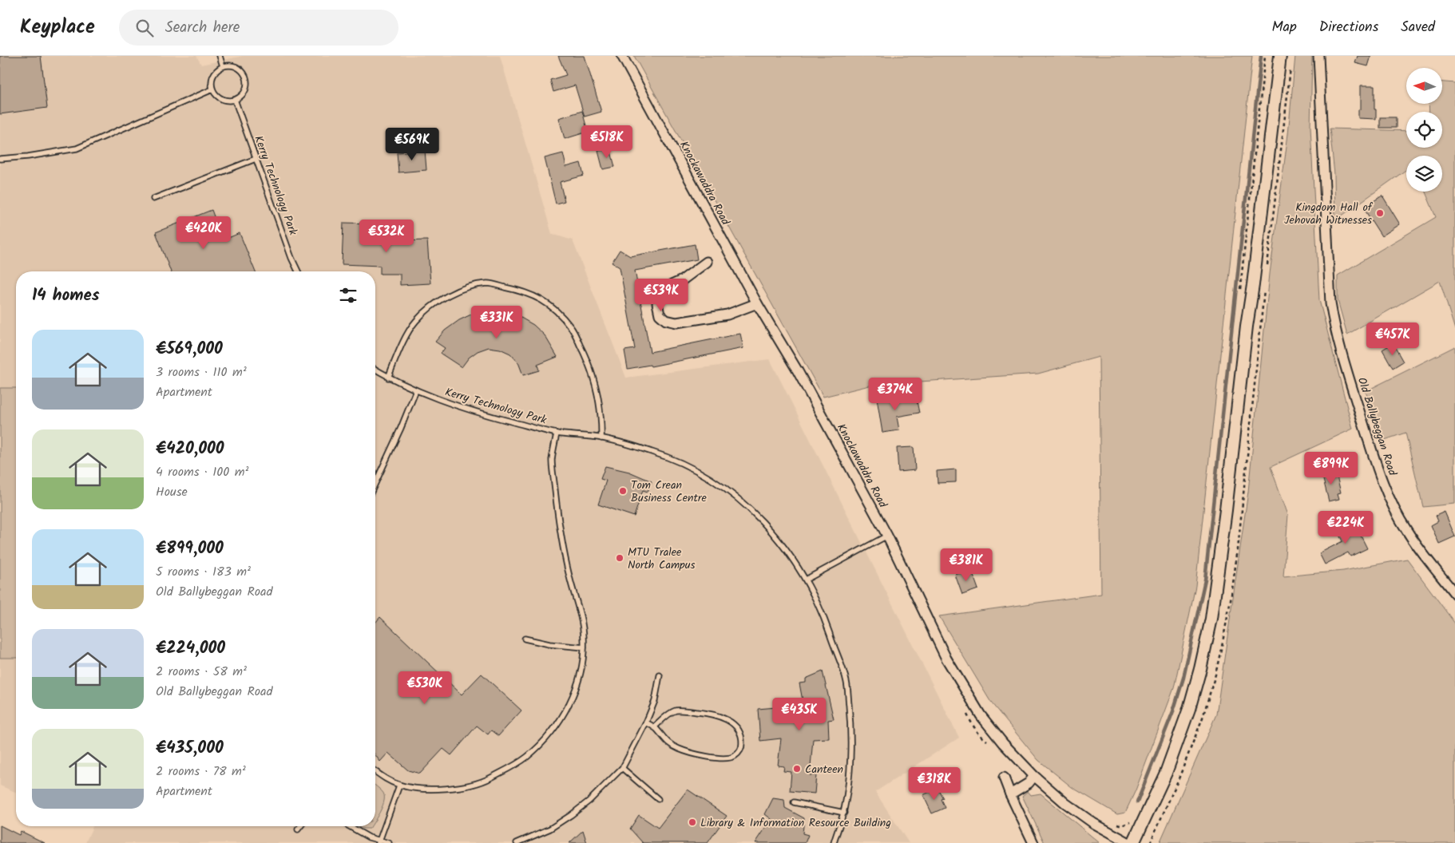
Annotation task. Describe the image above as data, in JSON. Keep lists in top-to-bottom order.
{
  "streets": {
    "street": ["Knockawaddra Road", "Old Ballybeggan Road"],
    "lane": ["Kerry Technology Park"]
  },
  "places": [
    "Kingdom Hall of Jehovah Witnesses",
    "Tom Crean Business Centre",
    "MTU Tralee North Campus",
    "Canteen",
    "Library & Information Resource Building"
  ],
  "north": "left",
  "page": {
    "header": "Keyplace",
    "search": "Search here",
    "nav": ["Map", "Directions", "Saved"],
    "price": [
      "€518K",
      "€569K",
      "€420K",
      "€532K",
      "€539K",
      "€331K",
      "€457K",
      "€374K",
      "€899K",
      "€224K",
      "€381K",
      "€530K",
      "€435K",
      "€318K"
    ],
    "heading": "14 homes",
    "list": [
      {
        "name": "€569,000",
        "note": "3 rooms · 110 m² · Apartment"
      },
      {
        "name": "€420,000",
        "note": "4 rooms · 100 m² · House"
      },
      {
        "name": "€899,000",
        "note": "5 rooms · 183 m² · Old Ballybeggan Road"
      },
      {
        "name": "€224,000",
        "note": "2 rooms · 58 m² · Old Ballybeggan Road"
      },
      {
        "name": "€435,000",
        "note": "2 rooms · 78 m² · Apartment"
      }
    ]
  }
}
